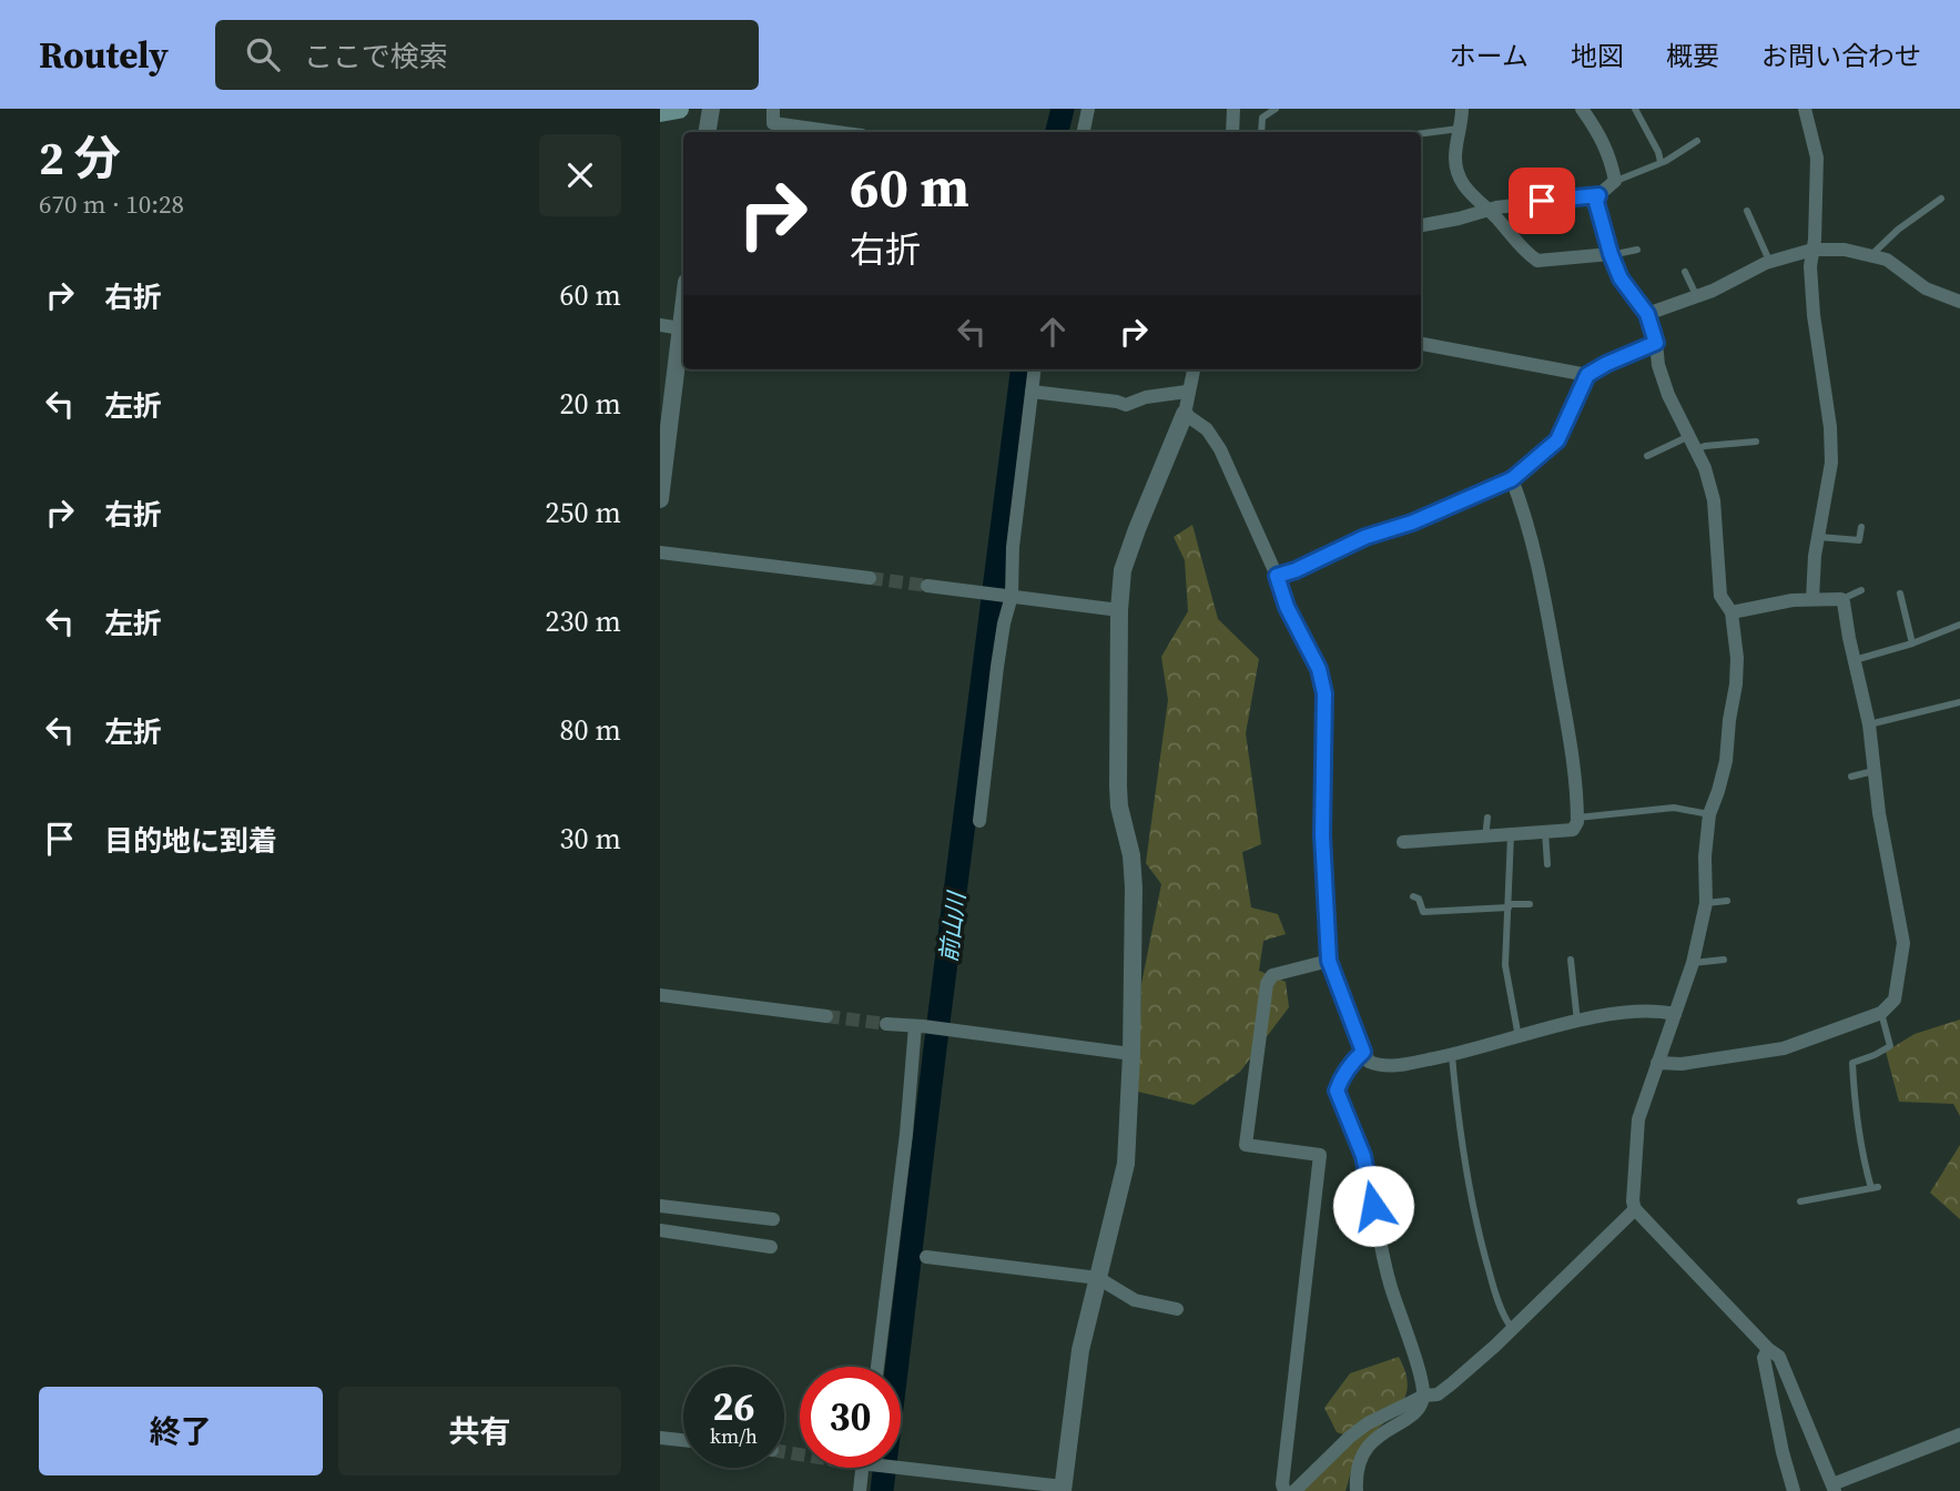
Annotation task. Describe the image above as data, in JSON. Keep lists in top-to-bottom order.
{
  "water": ["前山川"],
  "page": {
    "header": "Routely",
    "search": "ここで検索",
    "nav": [
      "ホーム",
      "地図",
      "概要",
      "お問い合わせ"
    ],
    "heading": ["2 分", "670 m · 10:28"],
    "turn": ["60 m", "右折"],
    "list": [
      {
        "name": "右折",
        "value": "60 m"
      },
      {
        "name": "左折",
        "value": "20 m"
      },
      {
        "name": "右折",
        "value": "250 m"
      },
      {
        "name": "左折",
        "value": "230 m"
      },
      {
        "name": "左折",
        "value": "80 m"
      },
      {
        "name": "目的地に到着",
        "value": "30 m"
      }
    ],
    "speed": "26 km/h",
    "limit": "30",
    "buttons": ["終了", "共有"]
  }
}
